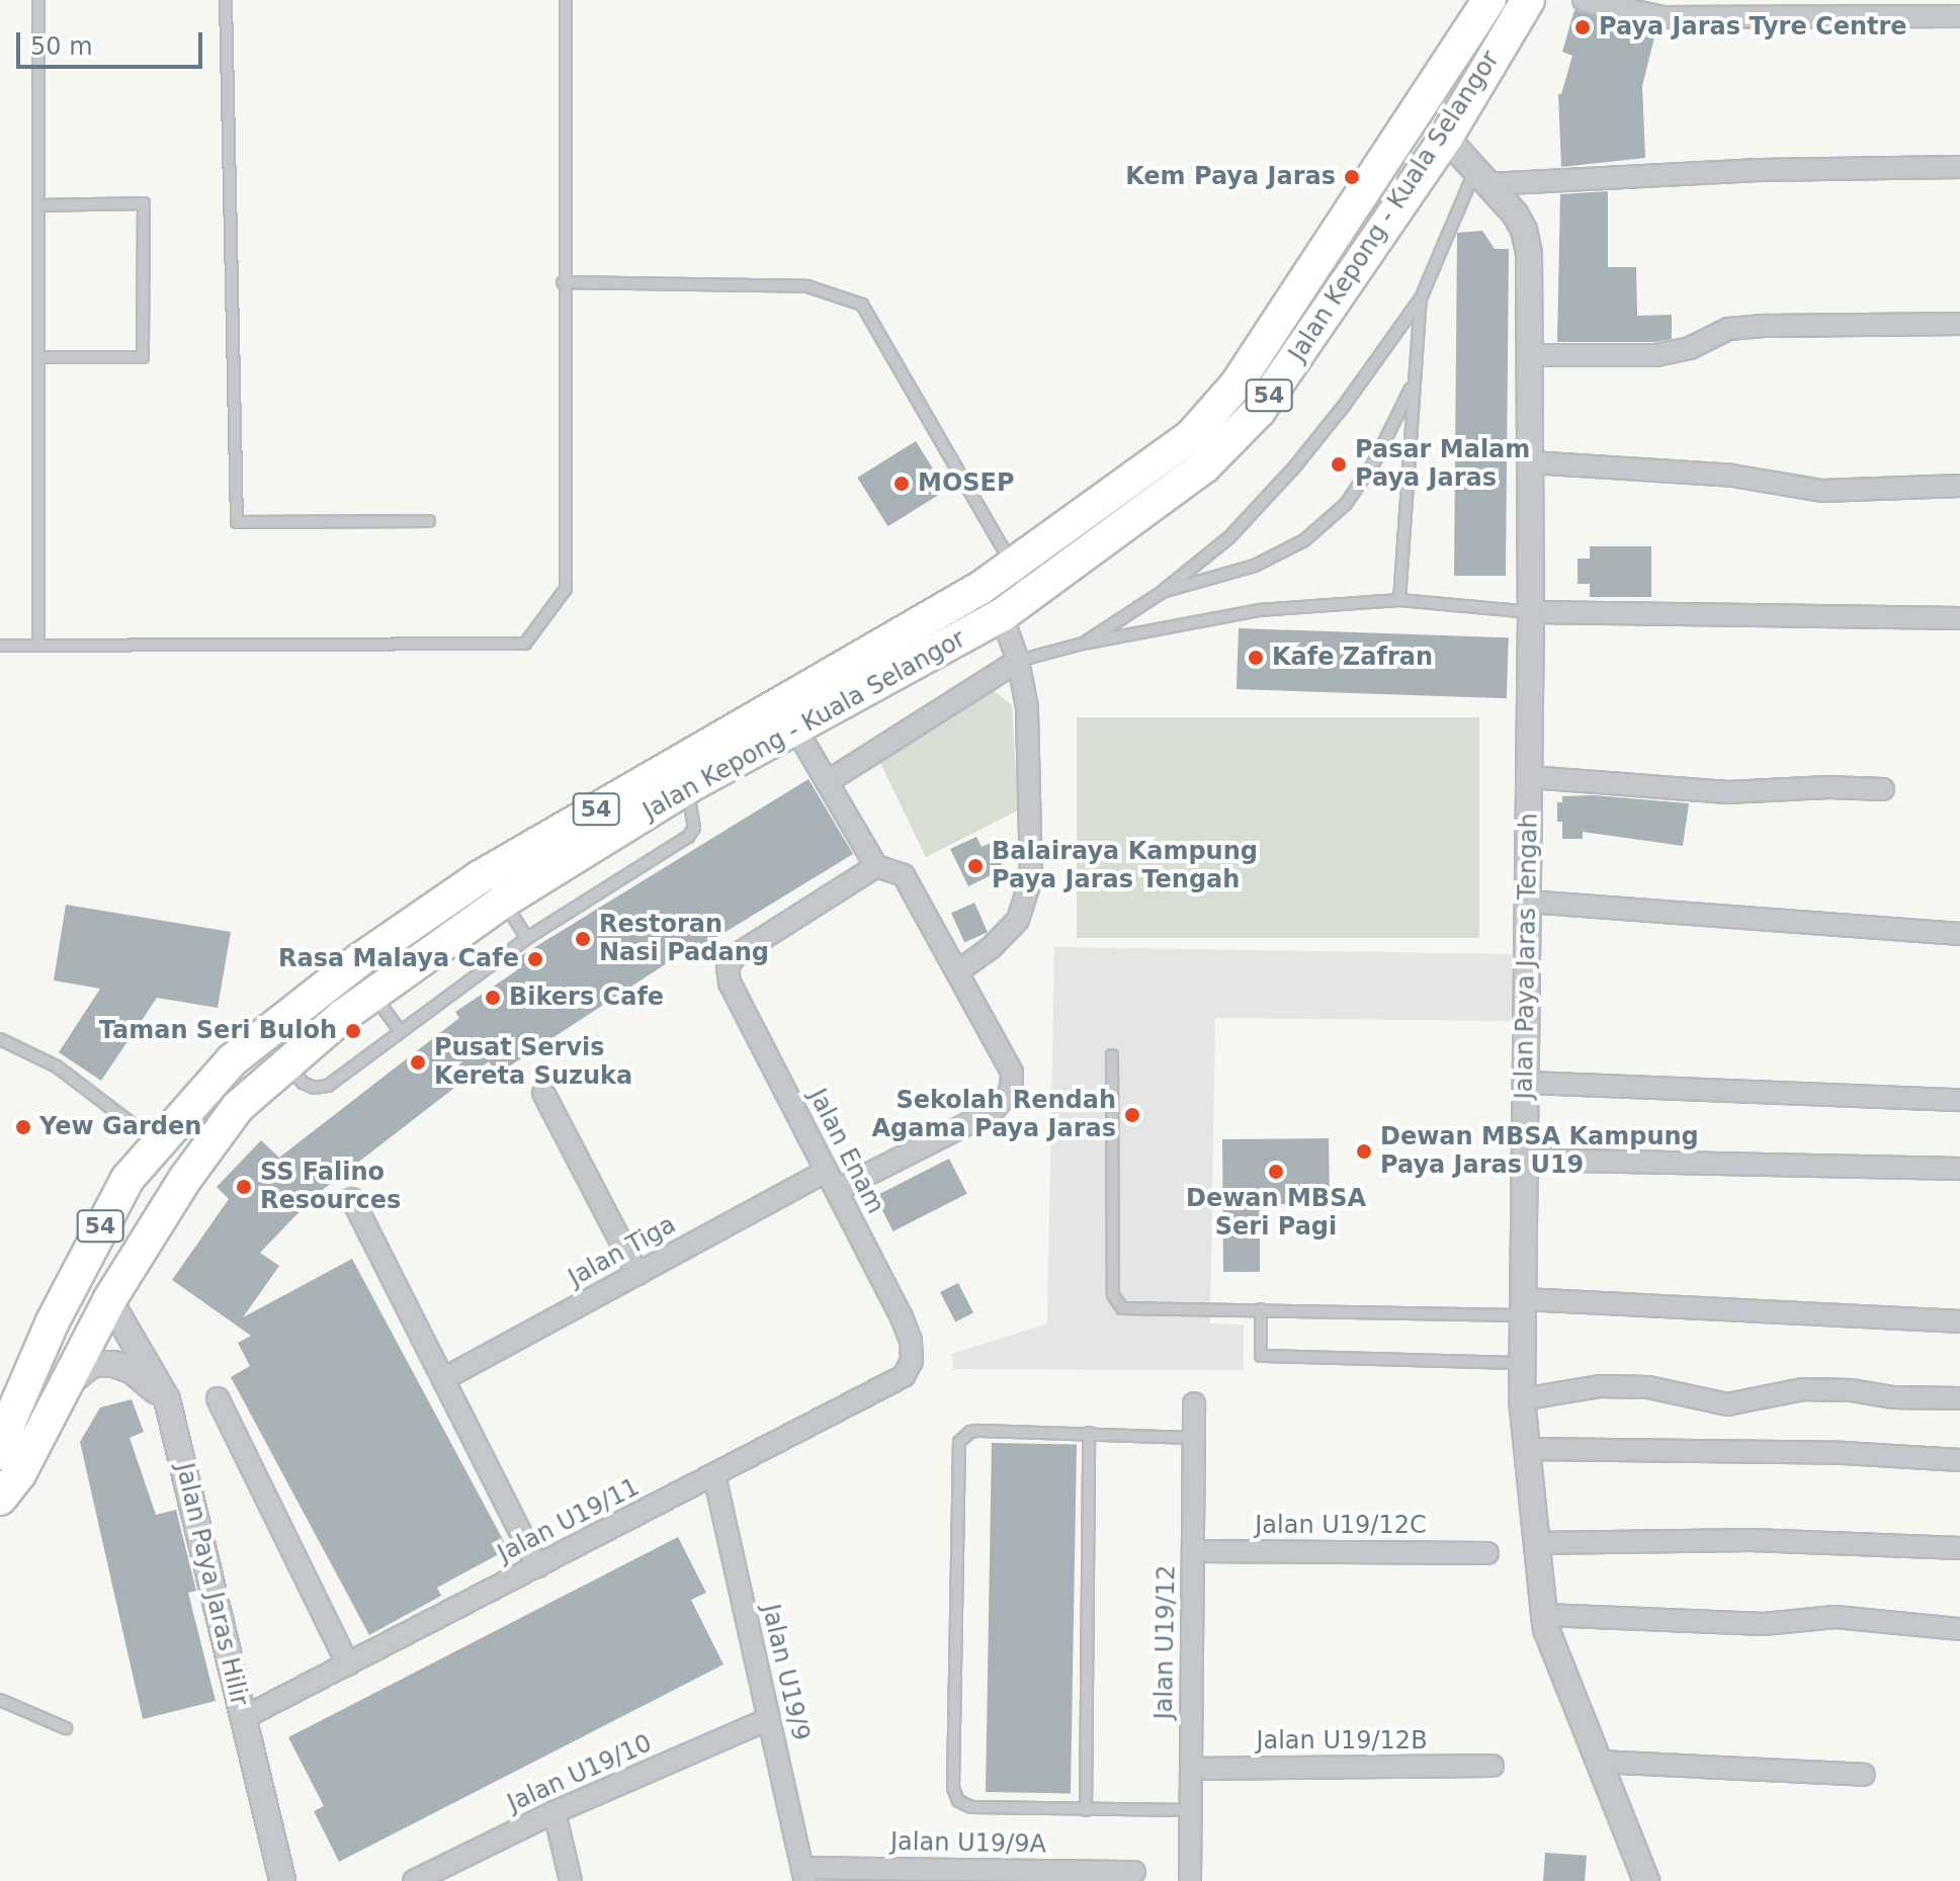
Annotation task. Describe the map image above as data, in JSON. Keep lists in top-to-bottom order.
{
  "streets": {
    "highway": ["Jalan Kepong - Kuala Selangor", "54"],
    "street": [
      "Jalan Paya Jaras Tengah",
      "Jalan Enam",
      "Jalan Tiga",
      "Jalan U19/11",
      "Jalan U19/12C",
      "Jalan Paya Jaras Hilir",
      "Jalan U19/12",
      "Jalan U19/9",
      "Jalan U19/12B",
      "Jalan U19/10",
      "Jalan U19/9A"
    ]
  },
  "crossings": [
    ["Jalan Kepong - Kuala Selangor", "Jalan Paya Jaras Tengah"],
    ["Jalan Kepong - Kuala Selangor", "Jalan Paya Jaras Hilir"],
    ["Jalan Enam", "Jalan Tiga"],
    ["Jalan Enam", "Jalan U19/11"],
    ["Jalan U19/11", "Jalan Paya Jaras Hilir"],
    ["Jalan U19/11", "Jalan U19/9"],
    ["Jalan U19/12C", "Jalan U19/12"],
    ["Jalan U19/12", "Jalan U19/12B"],
    ["Jalan U19/9", "Jalan U19/10"],
    ["Jalan U19/9", "Jalan U19/9A"]
  ],
  "places": [
    "Paya Jaras Tyre Centre",
    "Kem Paya Jaras",
    "Pasar Malam Paya Jaras",
    "MOSEP",
    "Kafe Zafran",
    "Balairaya Kampung Paya Jaras Tengah",
    "Restoran Nasi Padang",
    "Rasa Malaya Cafe",
    "Bikers Cafe",
    "Taman Seri Buloh",
    "Pusat Servis Kereta Suzuka",
    "Sekolah Rendah Agama Paya Jaras",
    "Yew Garden",
    "Dewan MBSA Kampung Paya Jaras U19",
    "Dewan MBSA Seri Pagi",
    "SS Falino Resources"
  ],
  "scale_bar": "50 m"
}
